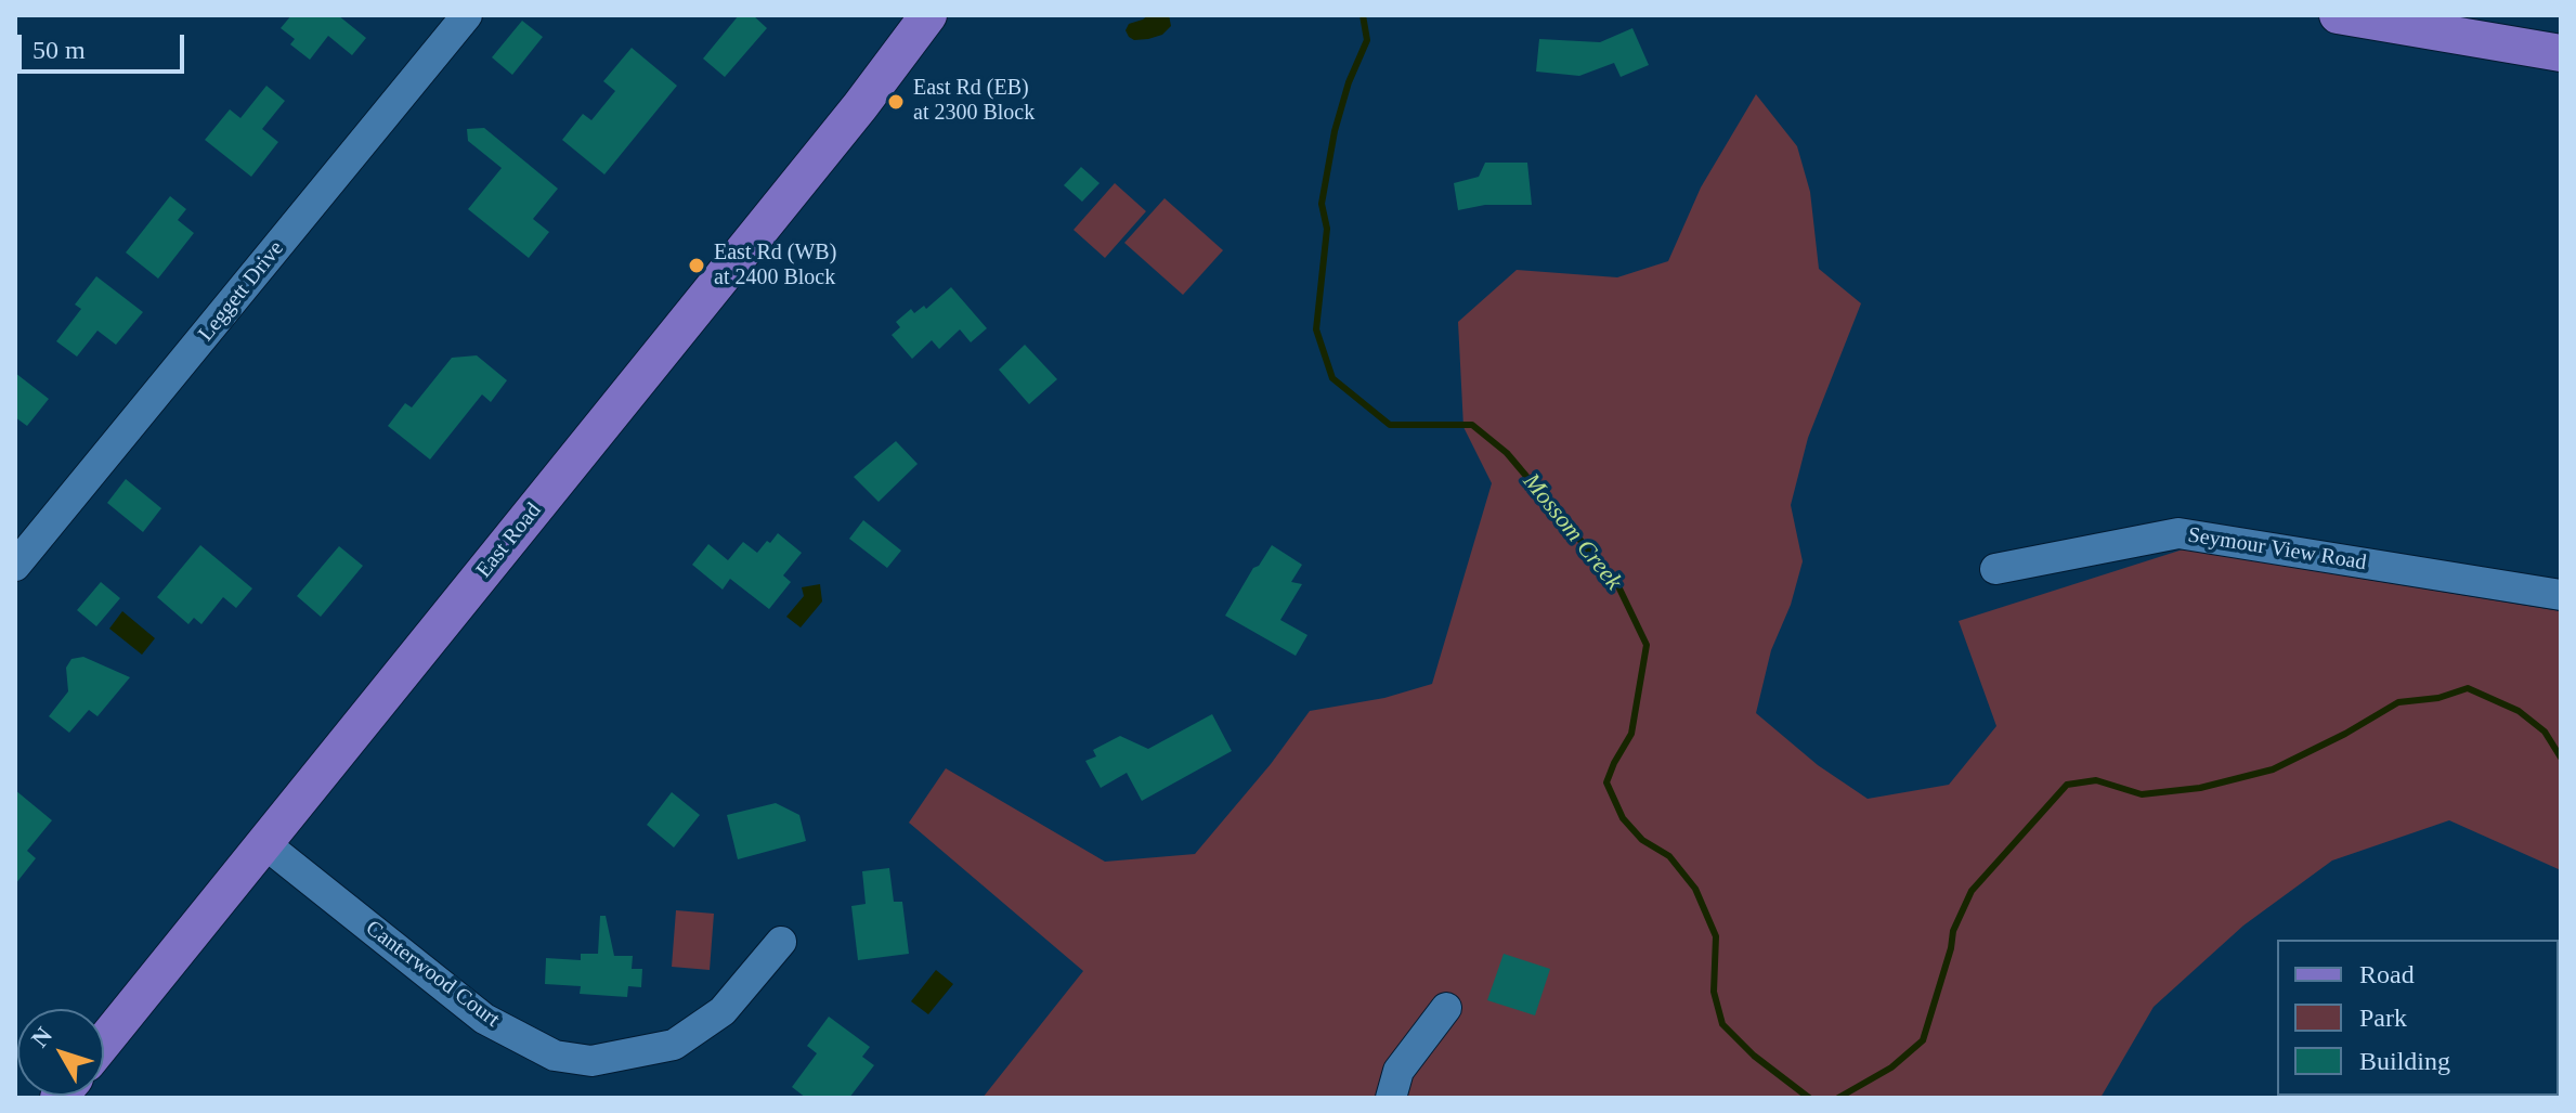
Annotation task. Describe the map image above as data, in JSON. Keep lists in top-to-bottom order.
{
  "streets": {
    "main road": ["East Road"],
    "street": ["Leggett Drive", "Seymour View Road", "Canterwood Court"]
  },
  "crossings": [
    ["East Road", "Canterwood Court"]
  ],
  "water": ["Mossom Creek"],
  "places": ["East Rd (EB) at 2300 Block", "East Rd (WB) at 2400 Block"],
  "legend": ["Road", "Park", "Building"],
  "scale_bar": "50 m",
  "north": "top left"
}
